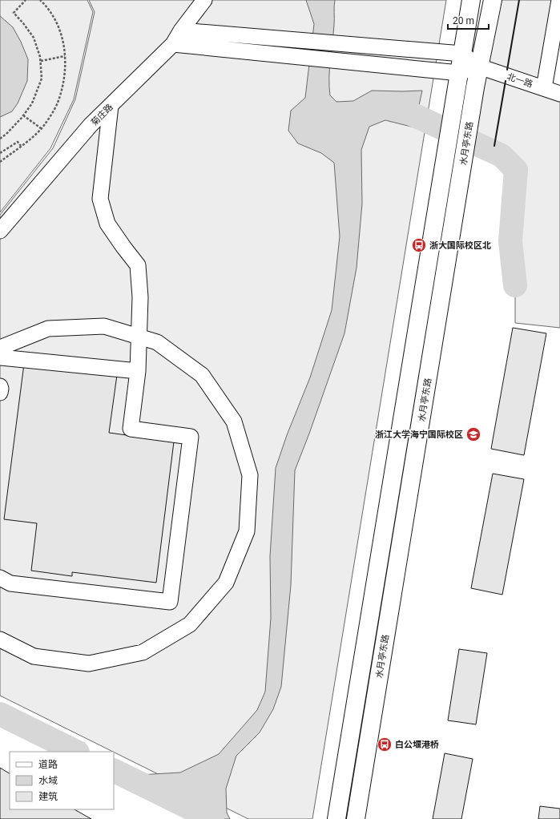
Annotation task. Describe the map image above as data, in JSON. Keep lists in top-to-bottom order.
{
  "streets": {
    "main road": ["水月亭东路"],
    "street": ["北一路", "菊庄路"]
  },
  "crossings": [
    ["北一路", "水月亭东路"]
  ],
  "places": {
    "bus stop": ["浙大国际校区北", "白公堰港桥"],
    "school or university": ["浙江大学海宁国际校区"]
  },
  "legend": ["道路", "水域", "建筑"],
  "scale_bar": "20 m"
}
